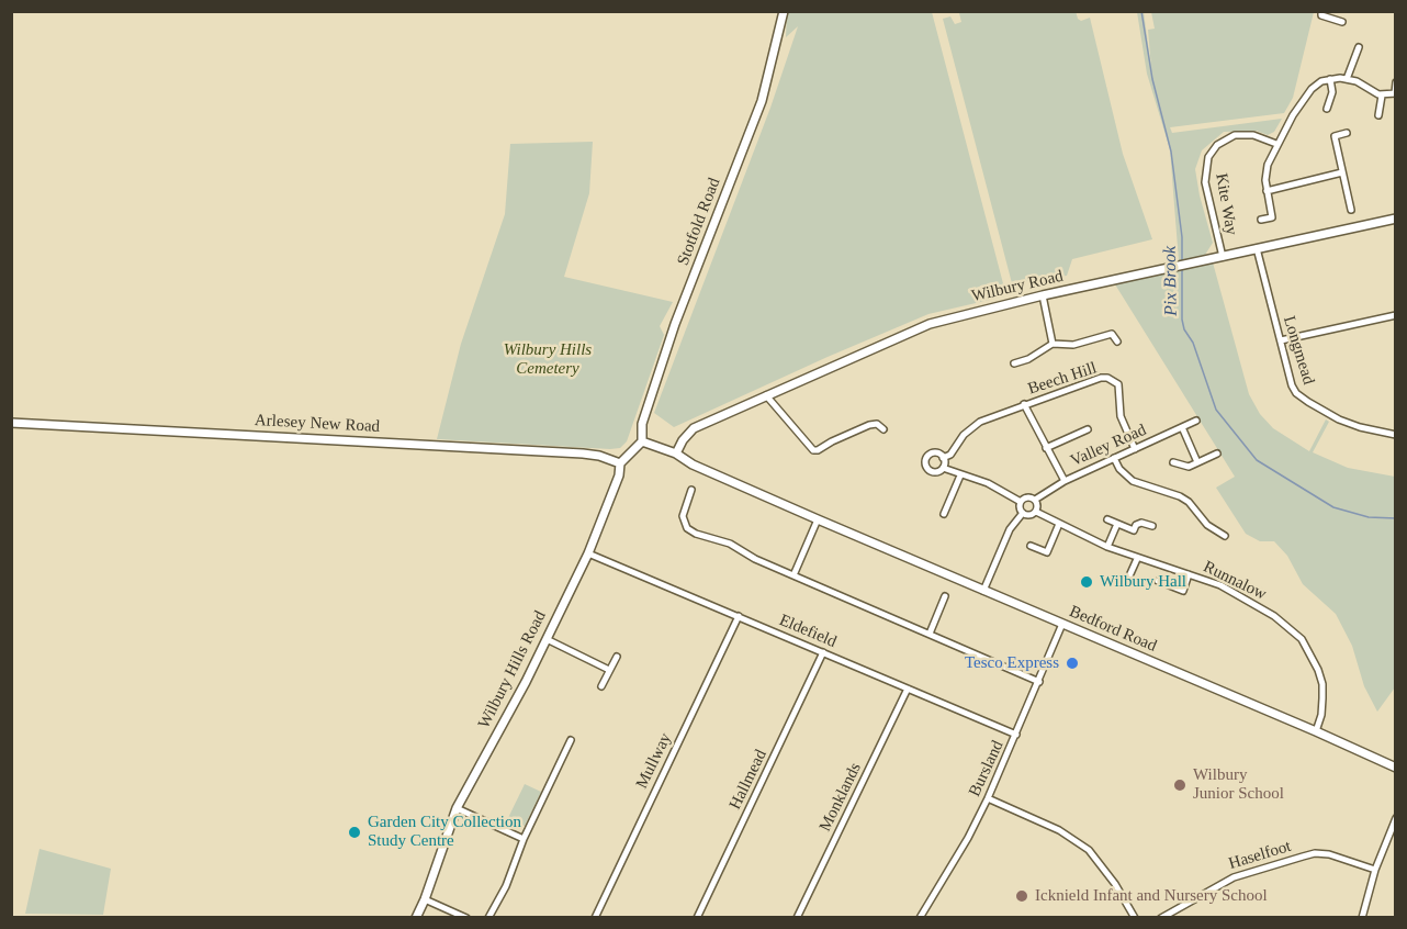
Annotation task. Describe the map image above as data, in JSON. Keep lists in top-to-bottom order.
{
  "streets": {
    "street": [
      "Kite Way",
      "Stotfold Road",
      "Wilbury Road",
      "Longmead",
      "Beech Hill",
      "Arlesey New Road",
      "Valley Road",
      "Runnalow",
      "Bedford Road",
      "Eldefield",
      "Wilbury Hills Road",
      "Mullway",
      "Bursland",
      "Hallmead",
      "Monklands",
      "Haselfoot"
    ]
  },
  "crossings": [
    ["Kite Way", "Wilbury Road"],
    ["Stotfold Road", "Bedford Road"],
    ["Stotfold Road", "Wilbury Hills Road"],
    ["Wilbury Road", "Longmead"],
    ["Wilbury Road", "Bedford Road"],
    ["Beech Hill", "Valley Road"],
    ["Arlesey New Road", "Wilbury Hills Road"],
    ["Valley Road", "Runnalow"],
    ["Runnalow", "Bedford Road"],
    ["Bedford Road", "Wilbury Hills Road"],
    ["Bedford Road", "Bursland"],
    ["Eldefield", "Wilbury Hills Road"],
    ["Eldefield", "Mullway"],
    ["Eldefield", "Bursland"],
    ["Eldefield", "Hallmead"],
    ["Eldefield", "Monklands"]
  ],
  "water": ["Pix Brook"],
  "parks": ["Wilbury Hills Cemetery"],
  "places": [
    "Wilbury Hall",
    "Tesco Express",
    "Wilbury Junior School",
    "Garden City Collection Study Centre",
    "Icknield Infant and Nursery School"
  ]
}
